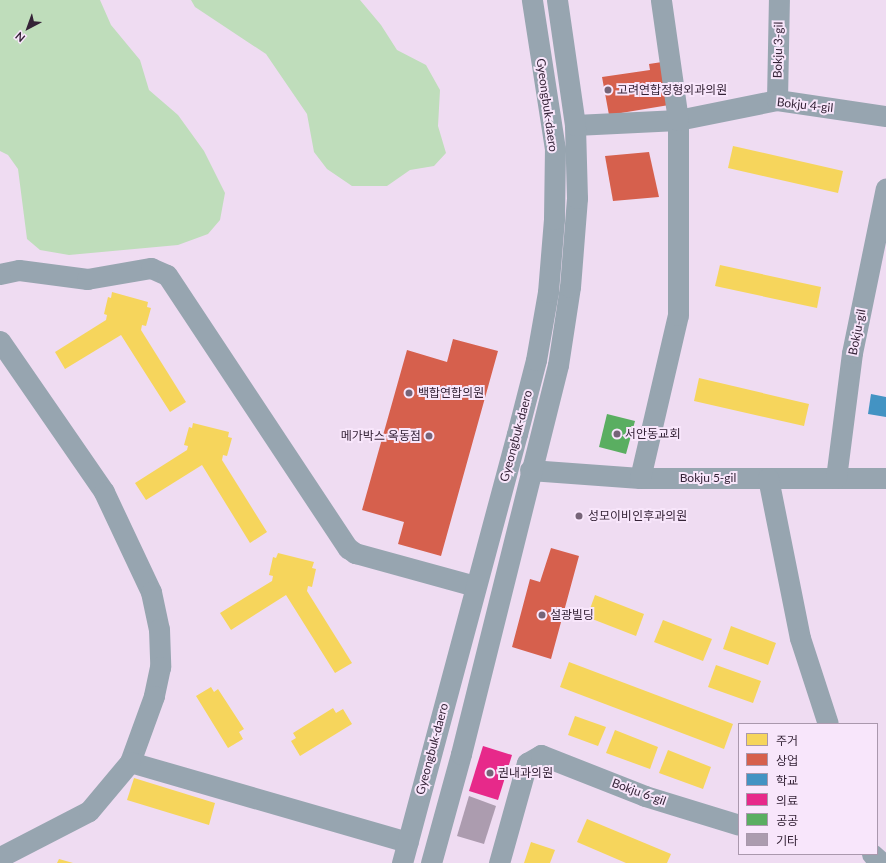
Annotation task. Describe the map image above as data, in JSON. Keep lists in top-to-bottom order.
{
  "streets": {
    "street": [
      "Bokju 3-gil",
      "Gyeongbuk-daero",
      "Bokju 4-gil",
      "Bokju-gil",
      "Bokju 5-gil",
      "Bokju 6-gil"
    ]
  },
  "crossings": [
    ["Bokju 3-gil", "Bokju 4-gil"],
    ["Gyeongbuk-daero", "Bokju 4-gil"],
    ["Gyeongbuk-daero", "Bokju 5-gil"],
    ["Bokju-gil", "Bokju 5-gil"]
  ],
  "places": [
    "고려연합정형외과의원",
    "백합연합의원",
    "서안동교회",
    "메가박스 옥동점",
    "성모이비인후과의원",
    "설광빌딩",
    "권내과의원"
  ],
  "legend": [
    "주거",
    "상업",
    "학교",
    "의료",
    "공공",
    "기타"
  ],
  "north": "bottom left"
}
